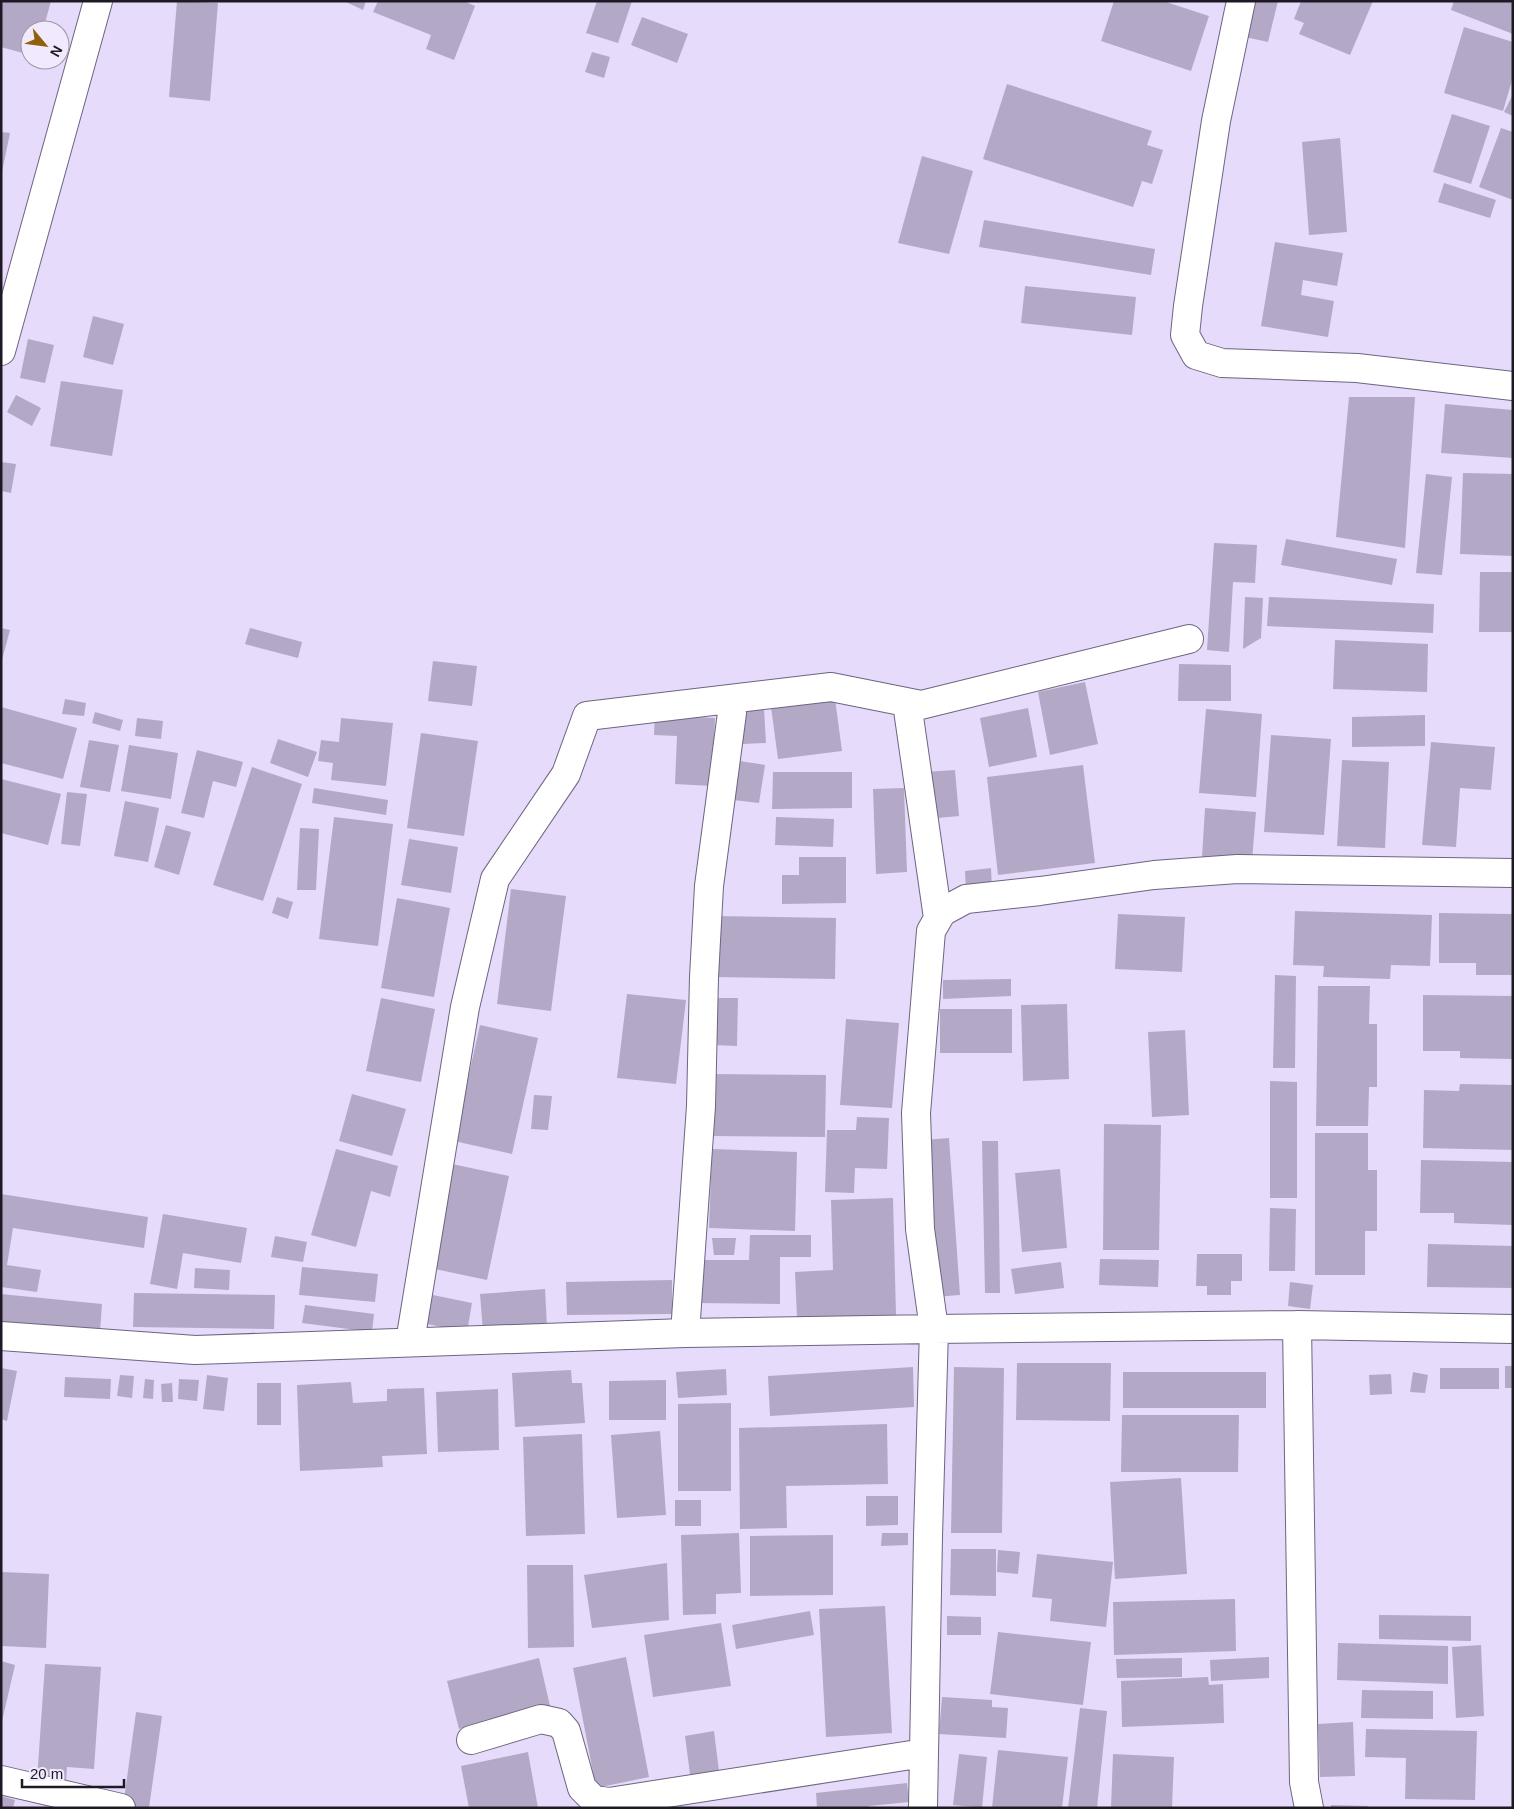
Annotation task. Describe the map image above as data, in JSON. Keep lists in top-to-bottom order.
{
  "scale_bar": "20 m",
  "north": "bottom right"
}
